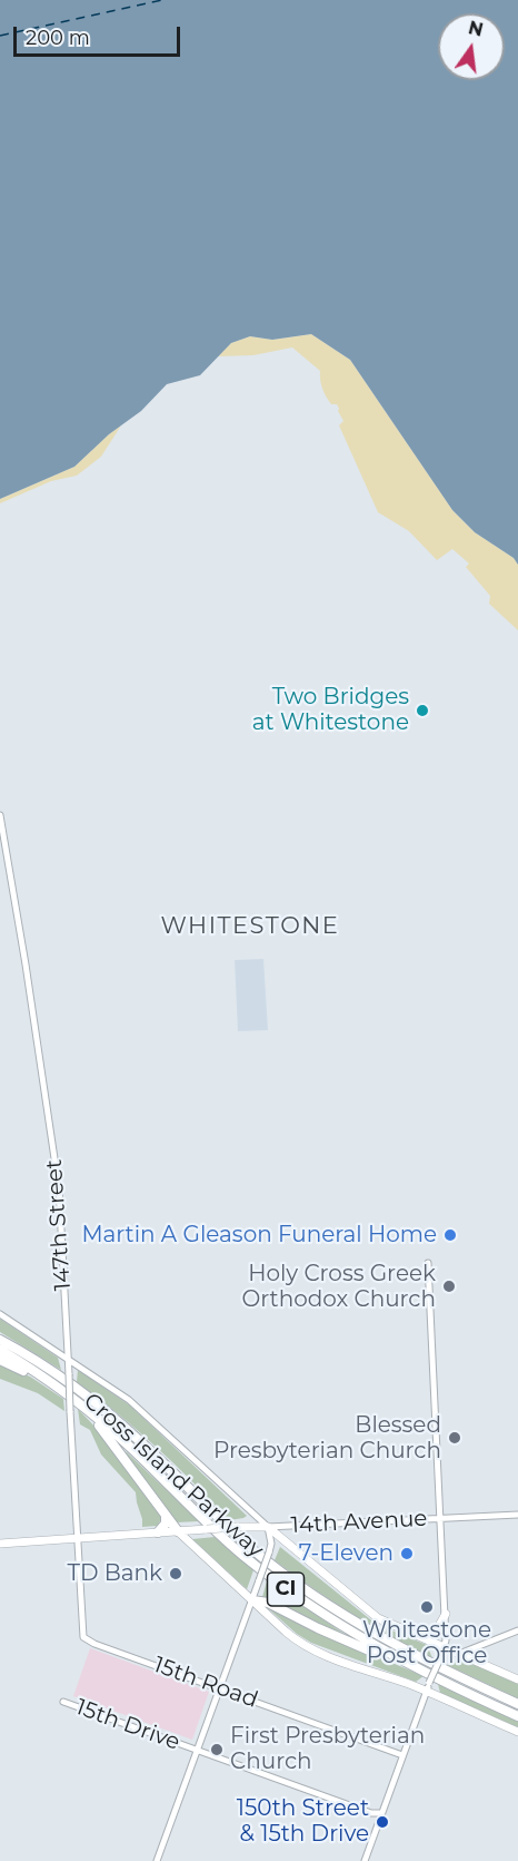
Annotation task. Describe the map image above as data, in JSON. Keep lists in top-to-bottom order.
{
  "streets": {
    "highway": ["Cross Island Parkway", "CI"],
    "main road": ["14th Avenue"],
    "street": ["147th Street", "15th Road", "15th Drive"]
  },
  "crossings": [
    ["147th Street", "14th Avenue"],
    ["147th Street", "15th Road"]
  ],
  "districts": ["WHITESTONE"],
  "places": [
    "Two Bridges at Whitestone",
    "Martin A Gleason Funeral Home",
    "Holy Cross Greek Orthodox Church",
    "Blessed Presbyterian Church",
    "7-Eleven",
    "TD Bank",
    "Whitestone Post Office",
    "First Presbyterian Church",
    "150th Street & 15th Drive"
  ],
  "scale_bar": "200 m",
  "north": "top"
}
